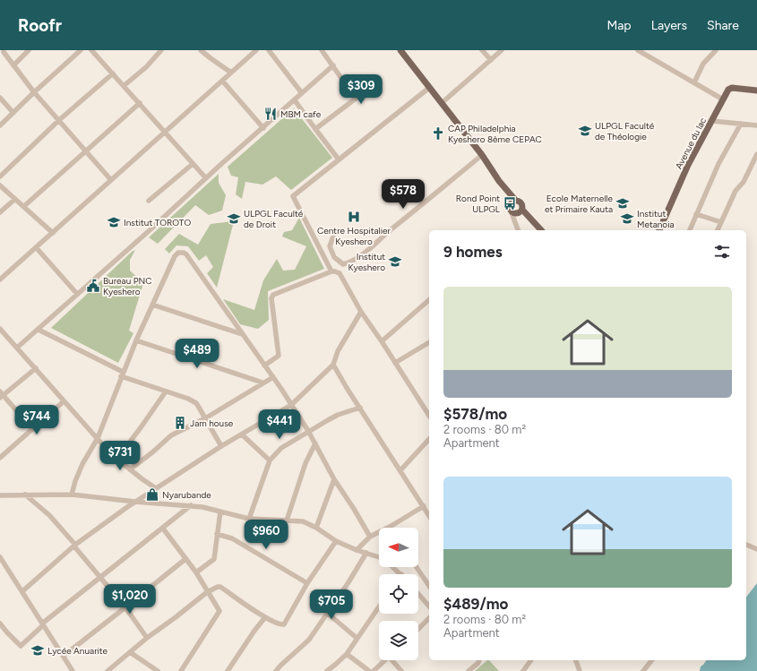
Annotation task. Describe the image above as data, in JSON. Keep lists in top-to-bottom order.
{
  "streets": {
    "main road": ["Avenue du lac"]
  },
  "places": {
    "restaurant": ["MBM cafe"],
    "school or university": [
      "ULPGL Faculté de Théologie",
      "Ecole Maternelle et Primaire Kauta",
      "ULPGL Faculté de Droit",
      "Institut Metanoia",
      "Institut TOROTO",
      "Institut Kyeshero",
      "Lycée Anuarite"
    ],
    "church": ["CAP Philadelphia Kyeshero 8ème CEPAC"],
    "bus stop": ["Rond Point ULPGL"],
    "hospital": ["Centre Hospitalier Kyeshero"],
    "public building": ["Bureau PNC Kyeshero"],
    "building": ["Jam house"],
    "shop": ["Nyarubande"]
  },
  "north": "left",
  "page": {
    "header": "Roofr",
    "nav": ["Map", "Layers", "Share"],
    "price": [
      "$309",
      "$578",
      "$489",
      "$744",
      "$441",
      "$731",
      "$960",
      "$1,020",
      "$705"
    ],
    "heading": "9 homes",
    "list": [
      {
        "name": "$578/mo",
        "note": "2 rooms · 80 m² · Apartment"
      },
      {
        "name": "$489/mo",
        "note": "2 rooms · 80 m² · Apartment"
      }
    ]
  }
}
